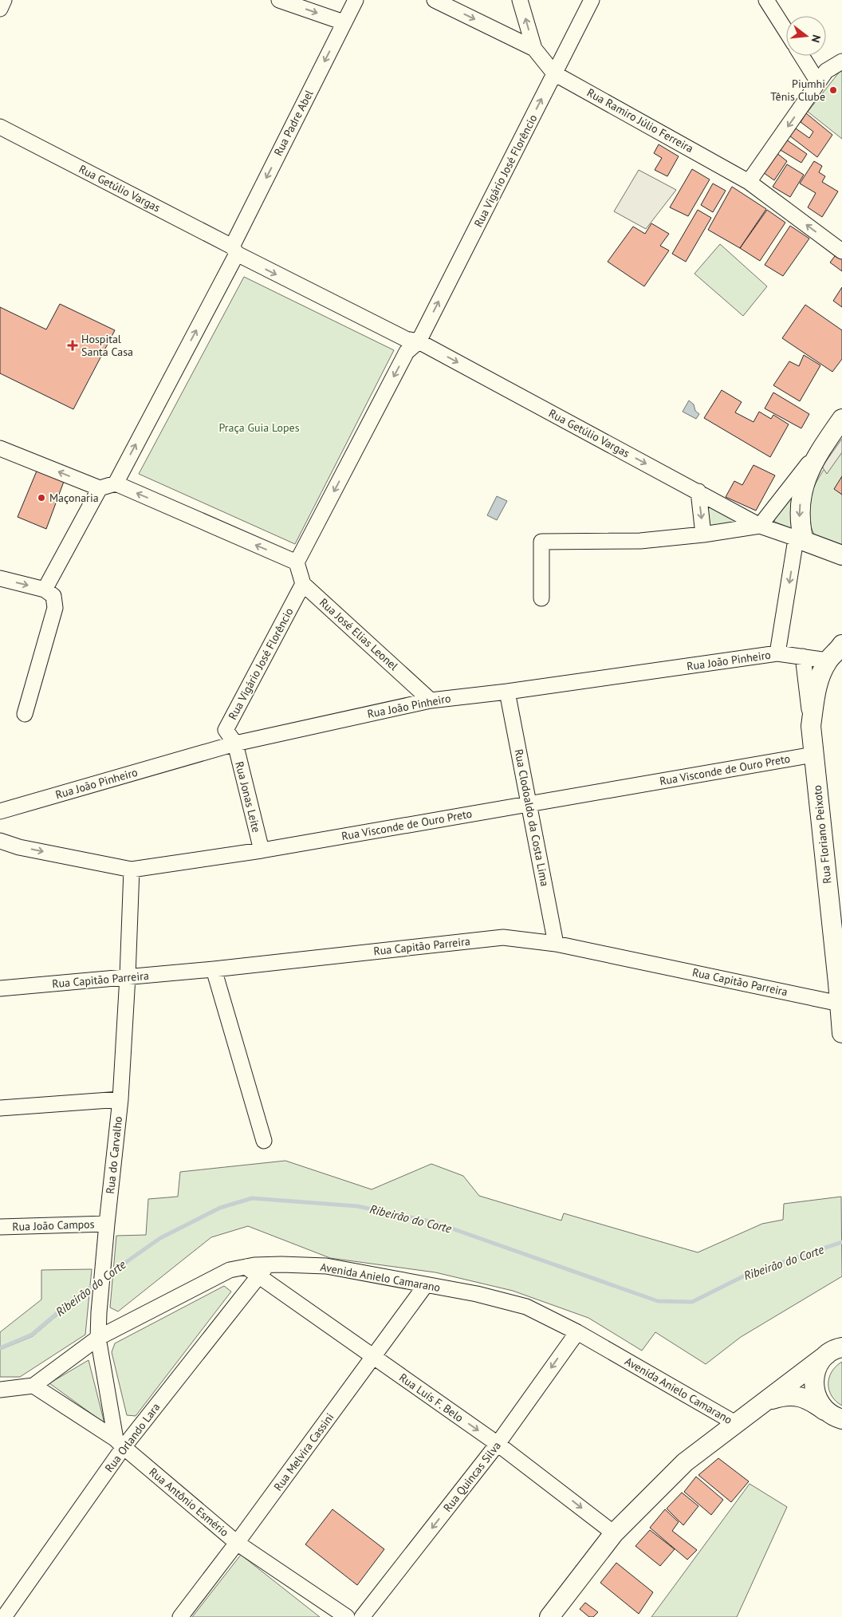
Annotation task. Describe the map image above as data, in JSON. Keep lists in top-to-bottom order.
{
  "streets": {
    "main road": ["Rua Floriano Peixoto"],
    "street": [
      "Rua Ramiro Júlio Ferreira",
      "Rua Padre Abel",
      "Rua Vigário José Florêncio",
      "Rua Getúlio Vargas",
      "Rua José Elias Leonel",
      "Rua João Pinheiro",
      "Rua Visconde de Ouro Preto",
      "Rua Jonas Leite",
      "Rua Clodoaldo da Costa Lima",
      "Rua Capitão Parreira",
      "Rua do Carvalho",
      "Rua João Campos",
      "Avenida Anielo Camarano",
      "Rua Luís F. Belo",
      "Rua Orlando Lara",
      "Rua Melvira Cassini",
      "Rua Quincas Silva",
      "Rua Antônio Esmério"
    ]
  },
  "crossings": [
    ["Rua Ramiro Júlio Ferreira", "Rua Vigário José Florêncio"],
    ["Rua Padre Abel", "Rua Getúlio Vargas"],
    ["Rua Vigário José Florêncio", "Rua Getúlio Vargas"],
    ["Rua Vigário José Florêncio", "Rua José Elias Leonel"],
    ["Rua Vigário José Florêncio", "Rua João Pinheiro"],
    ["Rua Vigário José Florêncio", "Rua Jonas Leite"],
    ["Rua José Elias Leonel", "Rua João Pinheiro"],
    ["Rua João Pinheiro", "Rua Jonas Leite"],
    ["Rua João Pinheiro", "Rua Clodoaldo da Costa Lima"],
    ["Rua João Pinheiro", "Rua Floriano Peixoto"],
    ["Rua Visconde de Ouro Preto", "Rua Jonas Leite"],
    ["Rua Visconde de Ouro Preto", "Rua Clodoaldo da Costa Lima"],
    ["Rua Visconde de Ouro Preto", "Rua Floriano Peixoto"],
    ["Rua Visconde de Ouro Preto", "Rua do Carvalho"],
    ["Rua Clodoaldo da Costa Lima", "Rua Capitão Parreira"],
    ["Rua Floriano Peixoto", "Rua Capitão Parreira"],
    ["Rua Capitão Parreira", "Rua do Carvalho"],
    ["Rua do Carvalho", "Rua João Campos"],
    ["Rua do Carvalho", "Avenida Anielo Camarano"],
    ["Rua do Carvalho", "Rua Orlando Lara"],
    ["Rua do Carvalho", "Rua Antônio Esmério"],
    ["Avenida Anielo Camarano", "Rua Luís F. Belo"],
    ["Avenida Anielo Camarano", "Rua Orlando Lara"],
    ["Avenida Anielo Camarano", "Rua Melvira Cassini"],
    ["Avenida Anielo Camarano", "Rua Quincas Silva"],
    ["Avenida Anielo Camarano", "Rua Antônio Esmério"],
    ["Rua Luís F. Belo", "Rua Orlando Lara"],
    ["Rua Luís F. Belo", "Rua Melvira Cassini"],
    ["Rua Luís F. Belo", "Rua Quincas Silva"],
    ["Rua Orlando Lara", "Rua Antônio Esmério"],
    ["Rua Melvira Cassini", "Rua Antônio Esmério"]
  ],
  "one_way": [
    "Rua Padre Abel",
    "Rua Vigário José Florêncio",
    "Rua Getúlio Vargas",
    "Rua Luís F. Belo",
    "Rua Quincas Silva"
  ],
  "water": ["Ribeirão do Corte"],
  "parks": ["Praça Guia Lopes"],
  "places": {
    "other": ["Piumhi Tênis Clube", "Maçonaria"],
    "health": ["Hospital Santa Casa"]
  },
  "north": "right"
}
